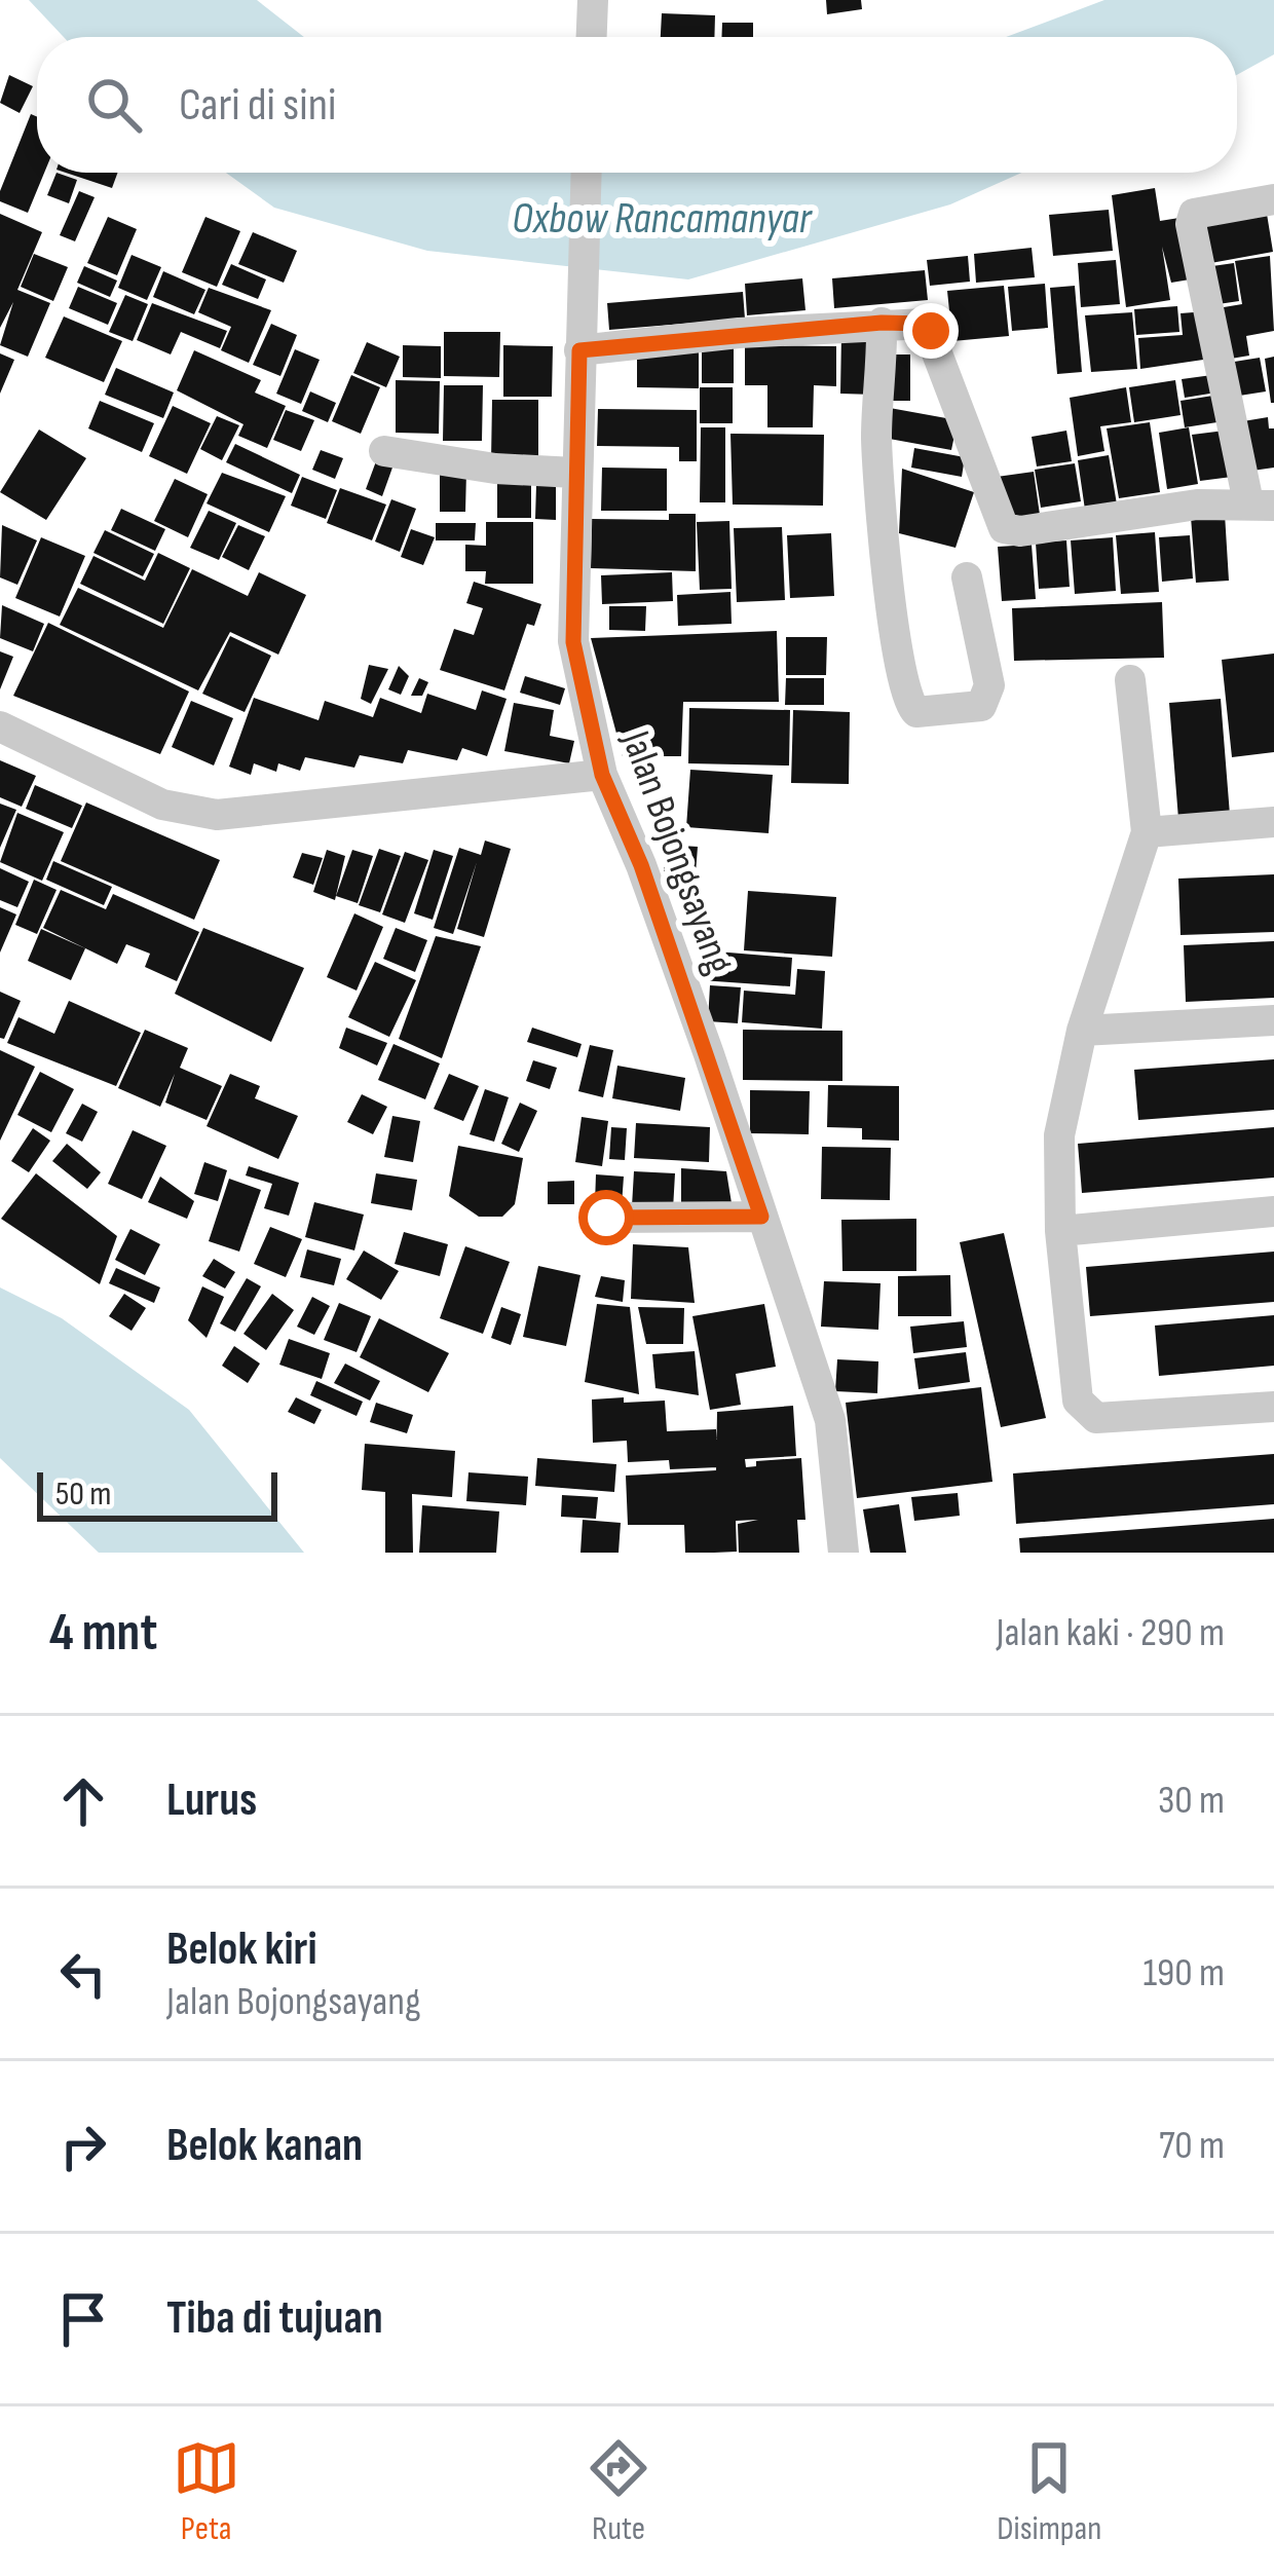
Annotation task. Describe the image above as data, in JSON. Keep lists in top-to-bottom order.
{
  "streets": {
    "street": ["Jalan Bojongsayang"]
  },
  "water": ["Oxbow Rancamanyar"],
  "scale_bar": "50 m",
  "page": {
    "search": "Cari di sini",
    "scale": "50 m",
    "heading": ["4 mnt", "Jalan kaki · 290 m"],
    "list": [
      ["Lurus", "30 m"],
      ["Belok kiri", "Jalan Bojongsayang", "190 m"],
      ["Belok kanan", "70 m"],
      "Tiba di tujuan"
    ],
    "nav": ["Peta", "Rute", "Disimpan"]
  }
}
